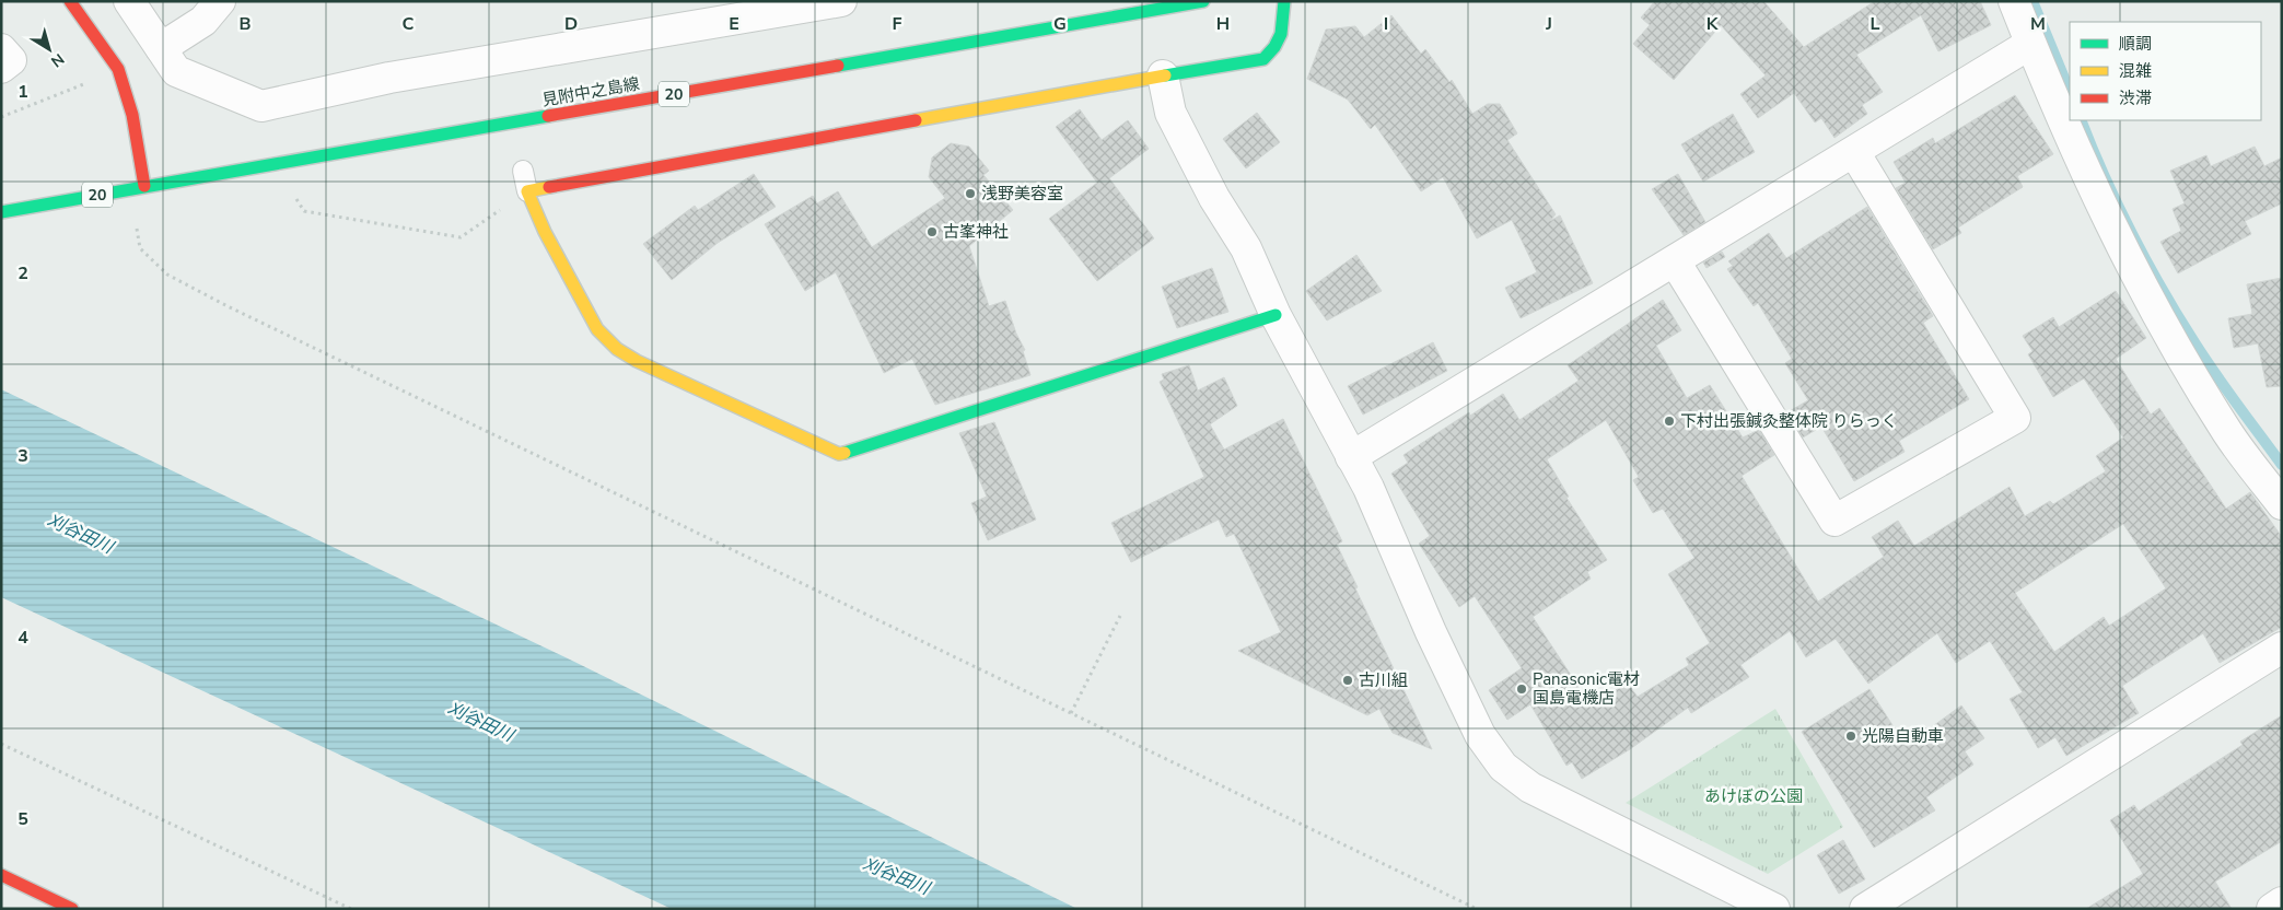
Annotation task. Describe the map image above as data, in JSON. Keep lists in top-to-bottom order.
{
  "streets": {
    "street": ["見附中之島線", "20"]
  },
  "crossings": [
    ["見附中之島線", "20"]
  ],
  "water": ["刈谷田川"],
  "parks": ["あけぼの公園"],
  "places": [
    "浅野美容室",
    "古峯神社",
    "下村出張鍼灸整体院 りらっく",
    "古川組",
    "Panasonic電材 国島電機店",
    "光陽自動車"
  ],
  "legend": ["順調", "混雑", "渋滞"],
  "north": "bottom right",
  "grid": {
    "columns": [
      "B",
      "C",
      "D",
      "E",
      "F",
      "G",
      "H",
      "I",
      "J",
      "K",
      "L",
      "M"
    ],
    "rows": [
      "1",
      "2",
      "3",
      "4",
      "5"
    ]
  }
}
